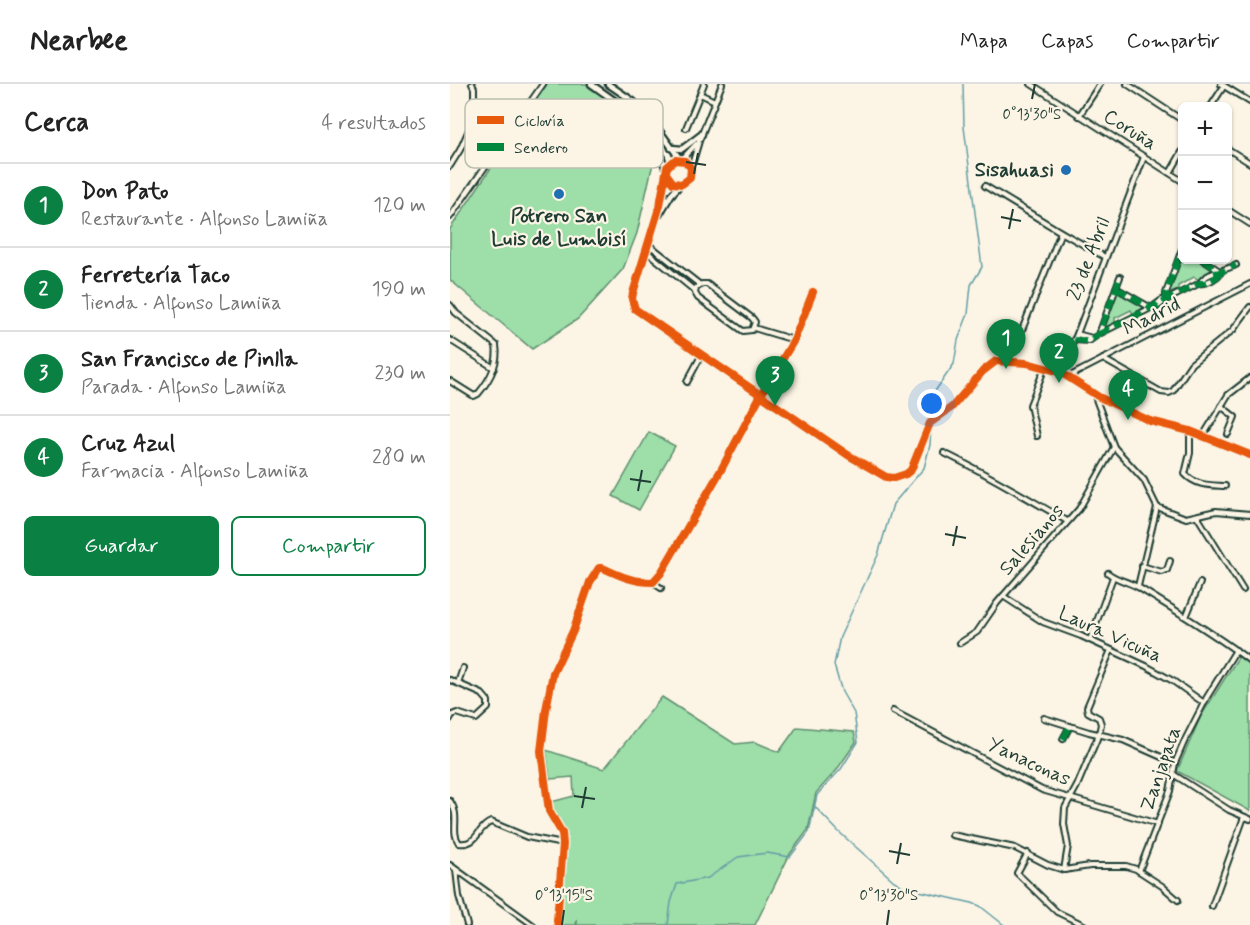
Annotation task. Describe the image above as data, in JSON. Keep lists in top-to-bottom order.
{
  "streets": {
    "street": [
      "Coruña",
      "23 de Abril",
      "Madrid",
      "Salesianos",
      "Laura Vicuña",
      "Yanaconas",
      "Zanjapata"
    ]
  },
  "crossings": [
    ["Coruña", "23 de Abril"],
    ["Salesianos", "Laura Vicuña"],
    ["Laura Vicuña", "Zanjapata"],
    ["Yanaconas", "Zanjapata"]
  ],
  "places": ["Sisahuasi", "Potrero San Luis de Lumbisí"],
  "legend": ["Ciclovía", "Sendero"],
  "page": {
    "header": "Nearbee",
    "nav": ["Mapa", "Capas", "Compartir"],
    "heading": ["Cerca", "4 resultados"],
    "map_buttons": ["+", "−"],
    "list": [
      {
        "mark": "1",
        "name": "Don Pato",
        "note": "Restaurante · Alfonso Lamiña",
        "value": "120 m"
      },
      {
        "mark": "2",
        "name": "Ferretería Taco",
        "note": "Tienda · Alfonso Lamiña",
        "value": "190 m"
      },
      {
        "mark": "3",
        "name": "San Francisco de Pinlla",
        "note": "Parada · Alfonso Lamiña",
        "value": "230 m"
      },
      {
        "mark": "4",
        "name": "Cruz Azul",
        "note": "Farmacia · Alfonso Lamiña",
        "value": "280 m"
      }
    ],
    "pins": [
      "1",
      "2",
      "3",
      "4"
    ],
    "buttons": ["Guardar", "Compartir"]
  },
  "coordinates": ["0°13'30\"S", "0°13'15\"S"]
}
